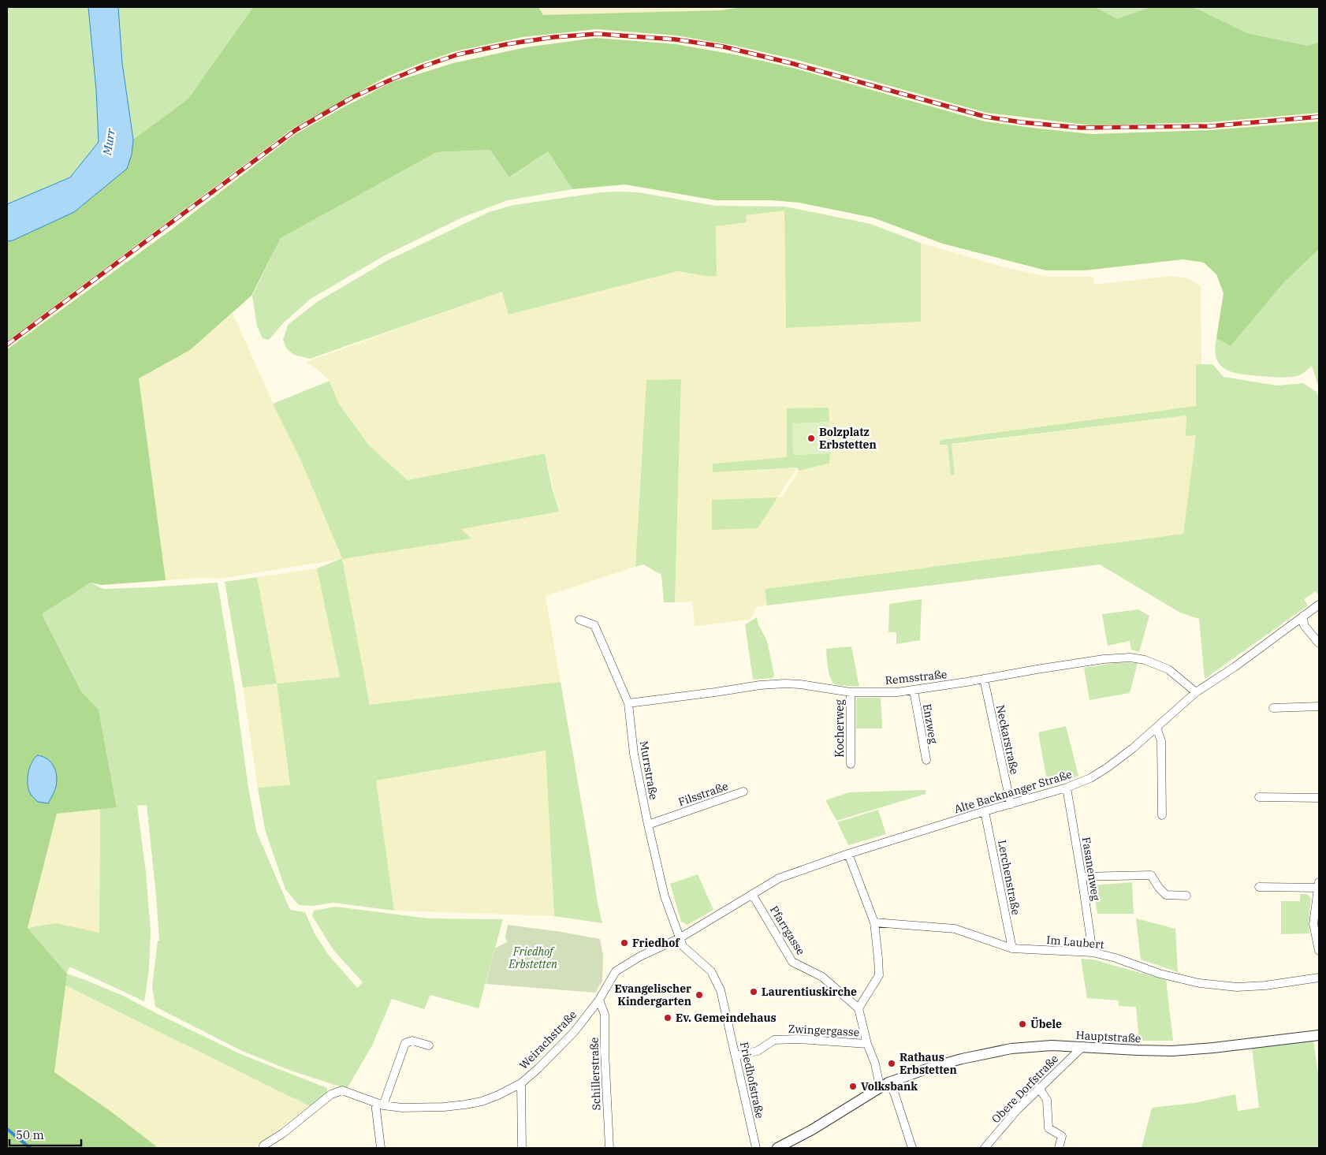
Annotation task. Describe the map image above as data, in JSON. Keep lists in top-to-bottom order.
{
  "streets": {
    "street": [
      "Remsstraße",
      "Enzweg",
      "Kocherweg",
      "Neckarstraße",
      "Murrstraße",
      "Alte Backnanger Straße",
      "Filsstraße",
      "Fasanenweg",
      "Lerchenstraße",
      "Pfarrgasse",
      "Im Laubert",
      "Zwingergasse",
      "Hauptstraße",
      "Weirachstraße",
      "Schillerstraße",
      "Friedhofstraße",
      "Obere Dorfstraße"
    ]
  },
  "crossings": [
    ["Remsstraße", "Enzweg"],
    ["Remsstraße", "Kocherweg"],
    ["Remsstraße", "Neckarstraße"],
    ["Remsstraße", "Murrstraße"],
    ["Remsstraße", "Alte Backnanger Straße"],
    ["Neckarstraße", "Alte Backnanger Straße"],
    ["Murrstraße", "Alte Backnanger Straße"],
    ["Murrstraße", "Filsstraße"],
    ["Murrstraße", "Weirachstraße"],
    ["Murrstraße", "Friedhofstraße"],
    ["Alte Backnanger Straße", "Fasanenweg"],
    ["Alte Backnanger Straße", "Lerchenstraße"],
    ["Alte Backnanger Straße", "Pfarrgasse"],
    ["Alte Backnanger Straße", "Weirachstraße"],
    ["Alte Backnanger Straße", "Friedhofstraße"],
    ["Fasanenweg", "Im Laubert"],
    ["Lerchenstraße", "Im Laubert"],
    ["Zwingergasse", "Friedhofstraße"],
    ["Hauptstraße", "Obere Dorfstraße"],
    ["Weirachstraße", "Schillerstraße"],
    ["Weirachstraße", "Friedhofstraße"]
  ],
  "water": ["Murr"],
  "parks": ["Friedhof Erbstetten"],
  "places": [
    "Bolzplatz Erbstetten",
    "Friedhof",
    "Laurentiuskirche",
    "Evangelischer Kindergarten",
    "Ev. Gemeindehaus",
    "Übele",
    "Rathaus Erbstetten",
    "Volksbank"
  ],
  "scale_bar": "50 m"
}
